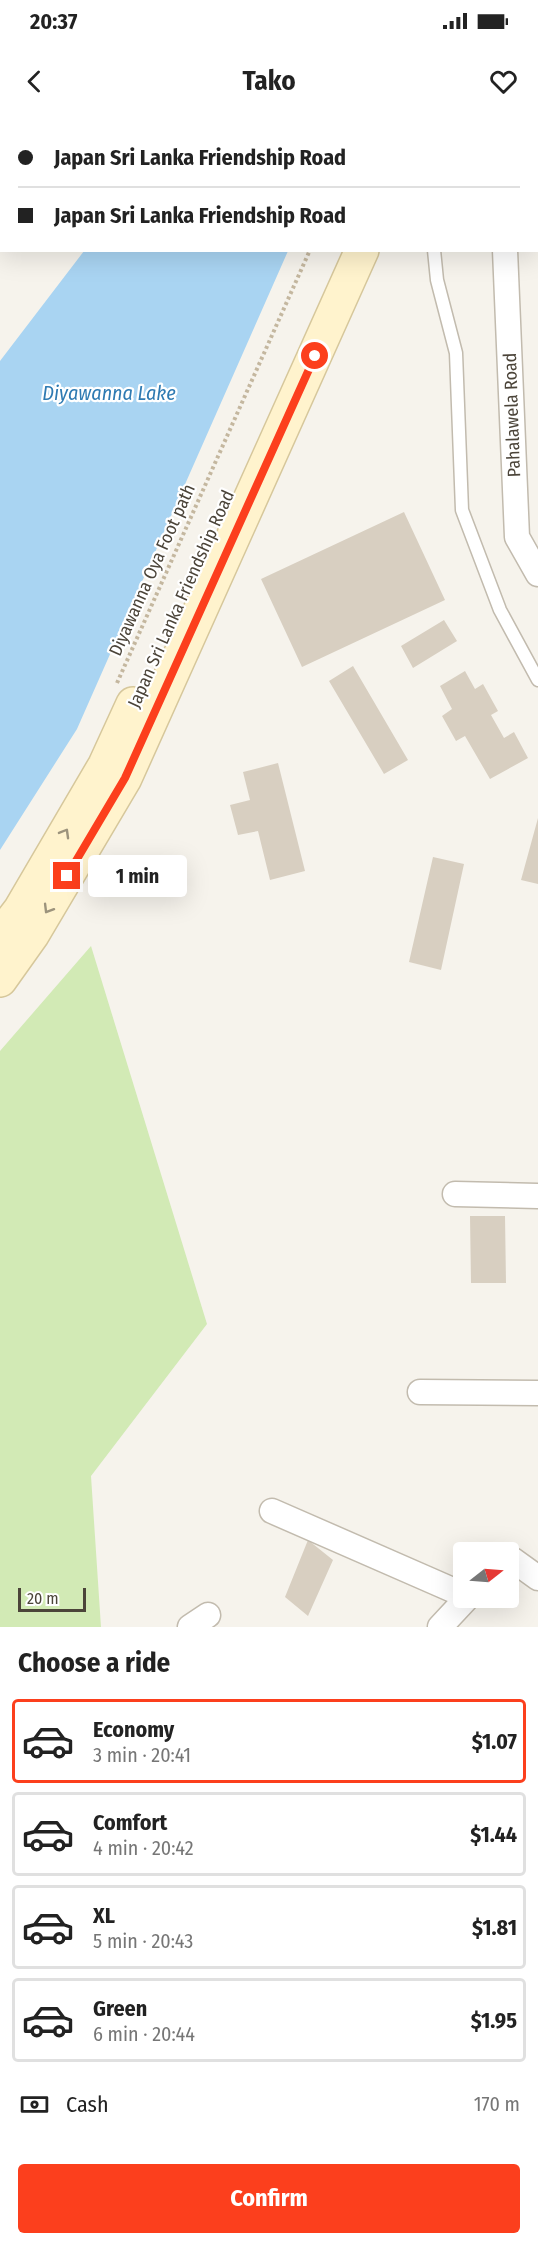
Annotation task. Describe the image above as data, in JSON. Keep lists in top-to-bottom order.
{
  "streets": {
    "main road": ["Japan Sri Lanka Friendship Road"],
    "street": ["Pahalawela Road"],
    "path": ["Diyawanna Oya Foot path"]
  },
  "water": ["Diyawanna Lake"],
  "scale_bar": "20 m",
  "north": "right",
  "page": {
    "status": "20:37",
    "header": "Tako",
    "banner": ["Japan Sri Lanka Friendship Road", "Japan Sri Lanka Friendship Road"],
    "bubble": "1 min",
    "scale": "20 m",
    "heading": "Choose a ride",
    "list": [
      {
        "name": "Economy",
        "note": "3 min · 20:41",
        "value": "$1.07"
      },
      {
        "name": "Comfort",
        "note": "4 min · 20:42",
        "value": "$1.44"
      },
      {
        "name": "XL",
        "note": "5 min · 20:43",
        "value": "$1.81"
      },
      {
        "name": "Green",
        "note": "6 min · 20:44",
        "value": "$1.95"
      }
    ],
    "pay": ["Cash", "170 m"],
    "buttons": "Confirm"
  }
}
